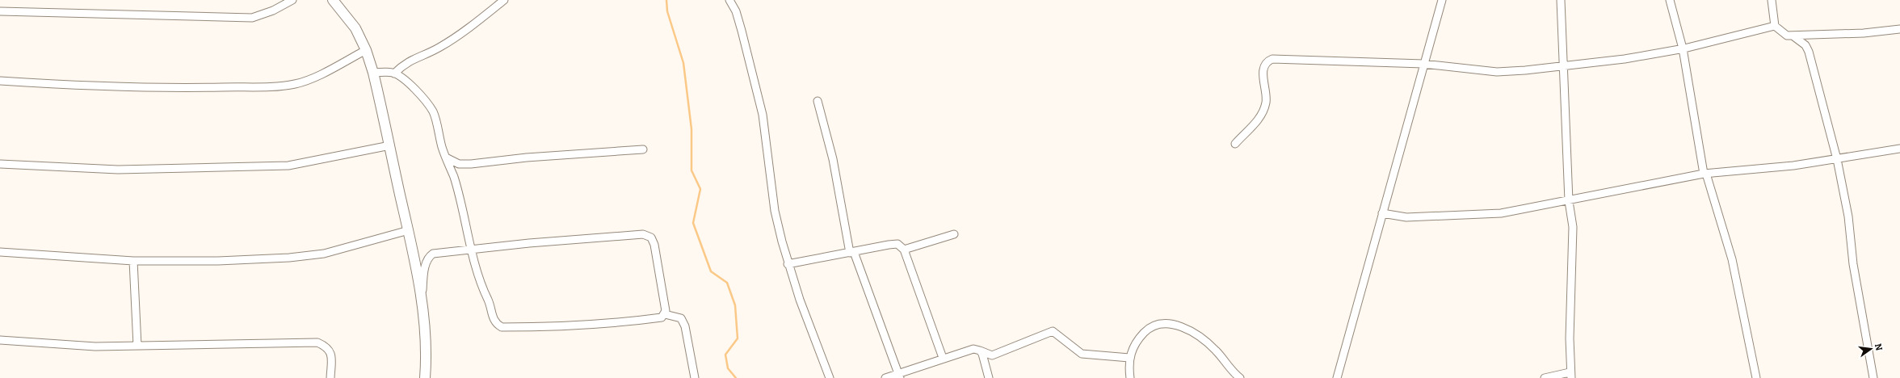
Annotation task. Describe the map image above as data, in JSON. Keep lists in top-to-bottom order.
{
  "north": "right"
}
